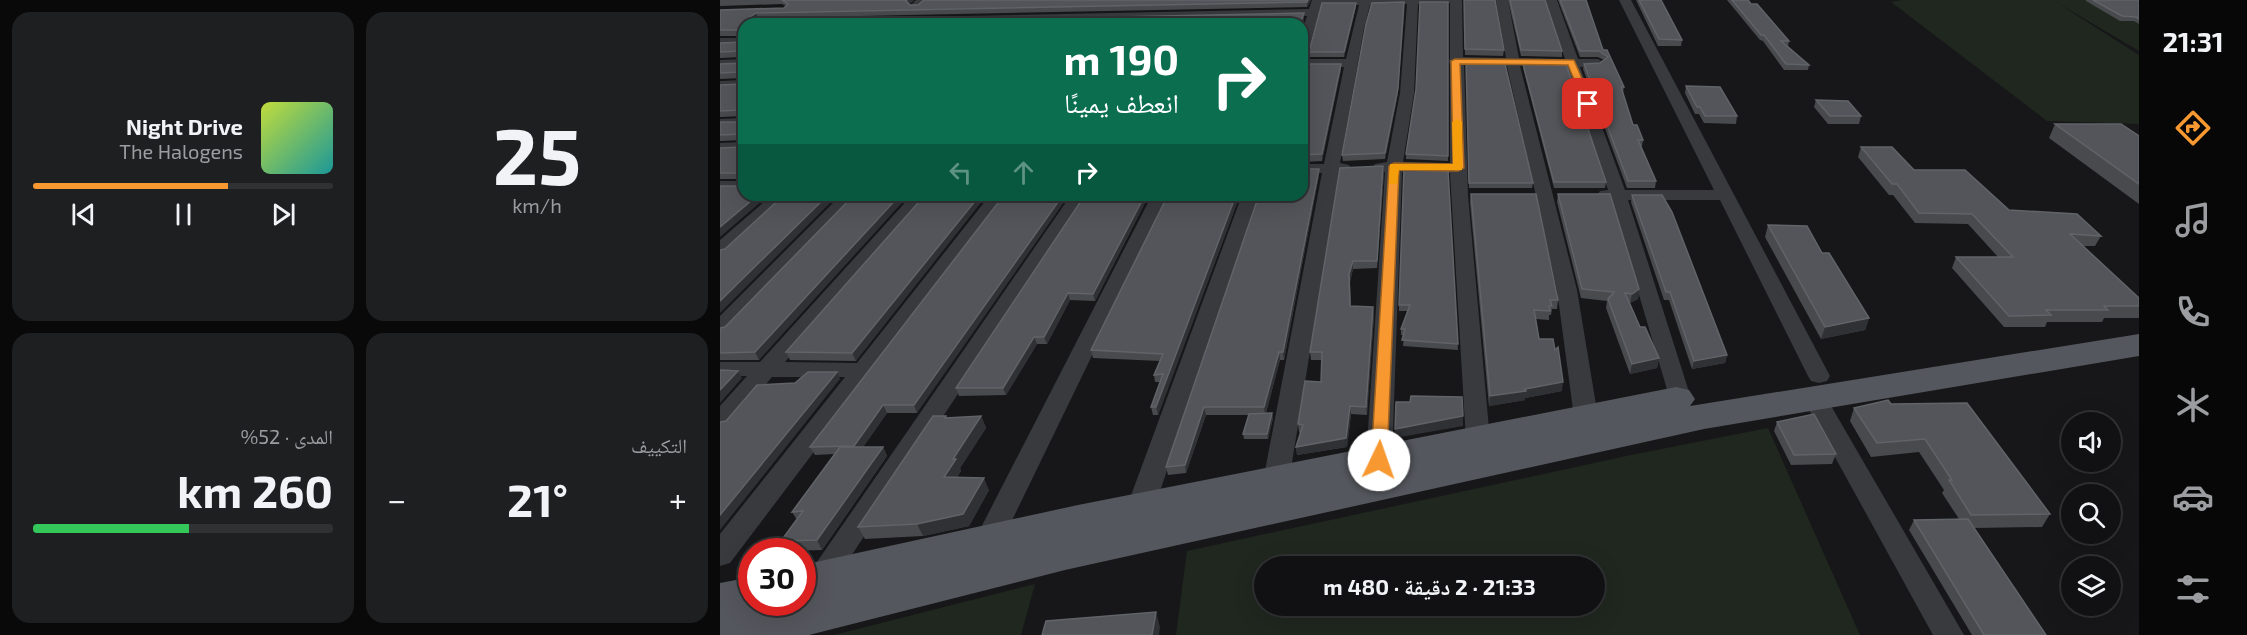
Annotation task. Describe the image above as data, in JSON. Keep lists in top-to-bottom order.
{
  "page": {
    "tabs": "21:31",
    "tile": [
      ["25", "km/h"],
      "التكييف",
      ["المدى · 52%", "260 km"]
    ],
    "turn": ["190 m", "انعطف يمينًا"],
    "song": ["Night Drive", "The Halogens"],
    "heat": ["−", "21°", "+"],
    "limit": "30",
    "trip": "21:33 · 2 دقيقة · 480 m"
  }
}
